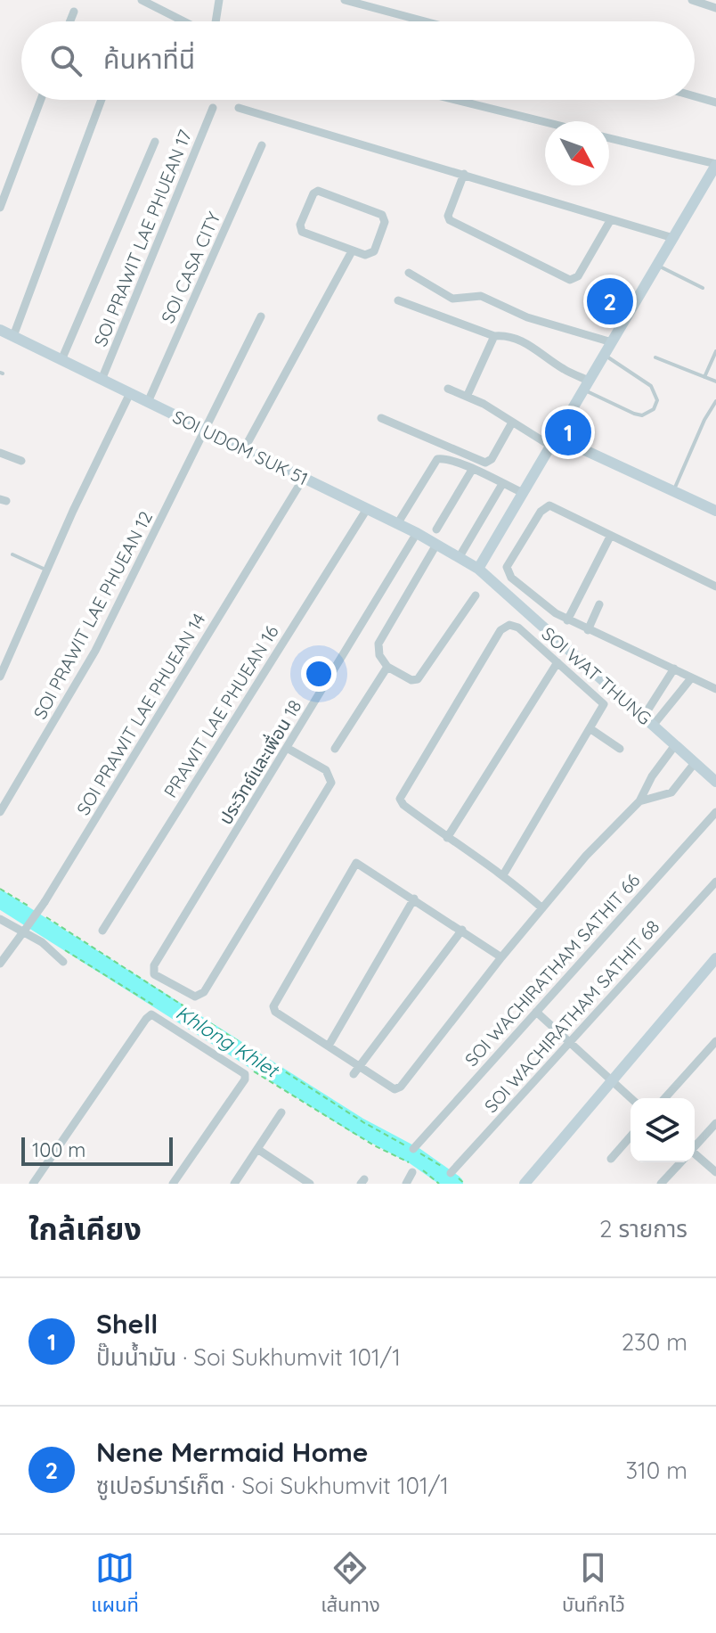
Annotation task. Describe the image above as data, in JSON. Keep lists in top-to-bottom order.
{
  "streets": {
    "street": [
      "SOI PRAWIT LAE PHUEAN 17",
      "SOI CASA CITY",
      "SOI UDOM SUK 51",
      "SOI PRAWIT LAE PHUEAN 12",
      "SOI WAT THUNG",
      "PRAWIT LAE PHUEAN 16",
      "SOI PRAWIT LAE PHUEAN 14",
      "ประวิทย์และเพื่อน 18",
      "SOI WACHIRATHAM SATHIT 66",
      "SOI WACHIRATHAM SATHIT 68"
    ]
  },
  "crossings": [
    ["SOI PRAWIT LAE PHUEAN 17", "SOI UDOM SUK 51"],
    ["SOI CASA CITY", "SOI UDOM SUK 51"],
    ["SOI UDOM SUK 51", "SOI PRAWIT LAE PHUEAN 12"],
    ["SOI UDOM SUK 51", "SOI WAT THUNG"],
    ["SOI UDOM SUK 51", "PRAWIT LAE PHUEAN 16"],
    ["SOI UDOM SUK 51", "SOI PRAWIT LAE PHUEAN 14"],
    ["SOI UDOM SUK 51", "ประวิทย์และเพื่อน 18"]
  ],
  "water": ["Khlong Khlet"],
  "scale_bar": "100 m",
  "north": "bottom right",
  "page": {
    "search": "ค้นหาที่นี่",
    "pins": ["2", "1"],
    "scale": "100 m",
    "heading": ["ใกล้เคียง", "2 รายการ"],
    "list": [
      {
        "mark": "1",
        "name": "Shell",
        "note": "ปั๊มน้ำมัน · Soi Sukhumvit 101/1",
        "value": "230 m"
      },
      {
        "mark": "2",
        "name": "Nene Mermaid Home",
        "note": "ซูเปอร์มาร์เก็ต · Soi Sukhumvit 101/1",
        "value": "310 m"
      }
    ],
    "nav": ["แผนที่", "เส้นทาง", "บันทึกไว้"]
  }
}
